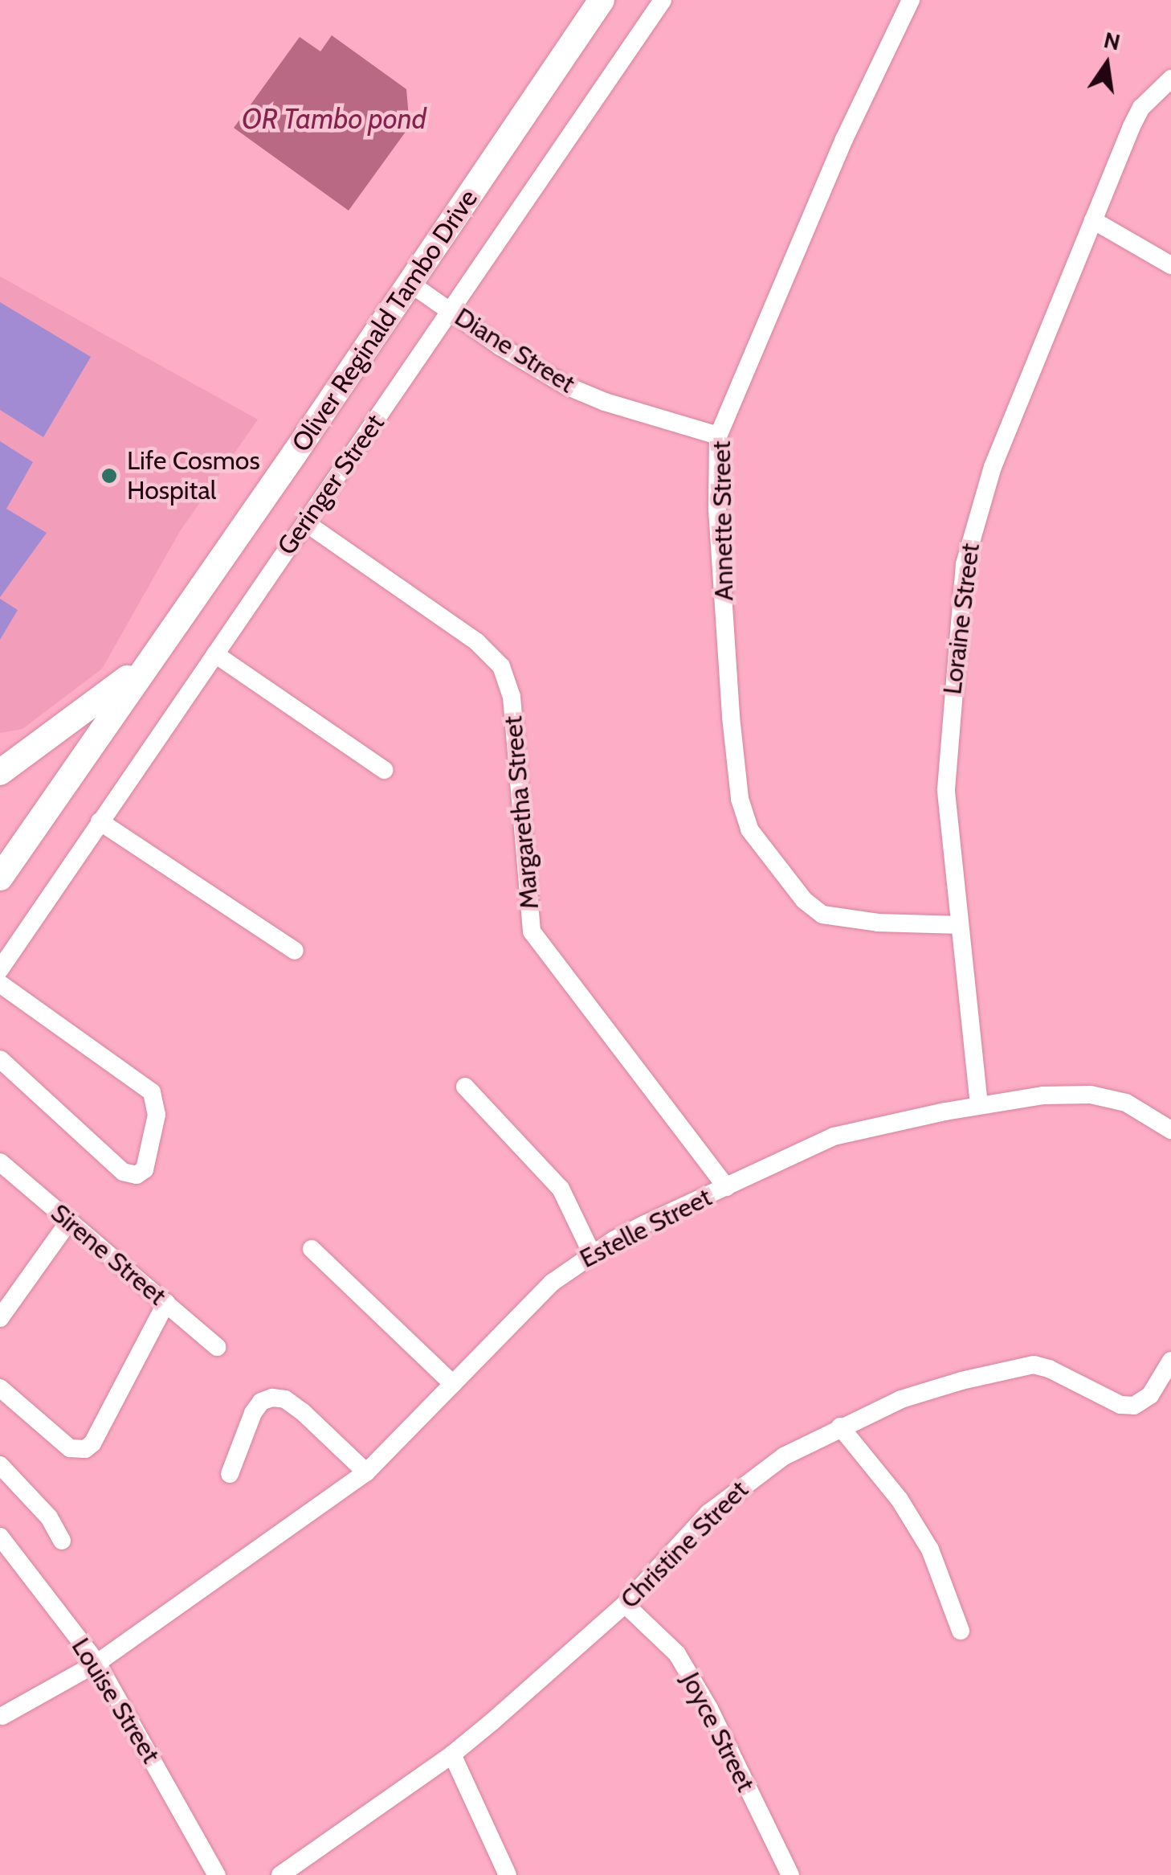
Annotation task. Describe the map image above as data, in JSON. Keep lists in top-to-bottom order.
{
  "streets": {
    "main road": ["Oliver Reginald Tambo Drive"],
    "street": [
      "Diane Street",
      "Geringer Street",
      "Annette Street",
      "Loraine Street",
      "Margaretha Street",
      "Estelle Street",
      "Sirene Street",
      "Christine Street",
      "Louise Street",
      "Joyce Street"
    ]
  },
  "crossings": [
    ["Oliver Reginald Tambo Drive", "Diane Street"],
    ["Diane Street", "Geringer Street"],
    ["Diane Street", "Annette Street"],
    ["Geringer Street", "Margaretha Street"],
    ["Annette Street", "Loraine Street"],
    ["Loraine Street", "Estelle Street"],
    ["Margaretha Street", "Estelle Street"],
    ["Estelle Street", "Louise Street"],
    ["Christine Street", "Joyce Street"]
  ],
  "water": ["OR Tambo pond"],
  "places": ["Life Cosmos Hospital"],
  "north": "top"
}
